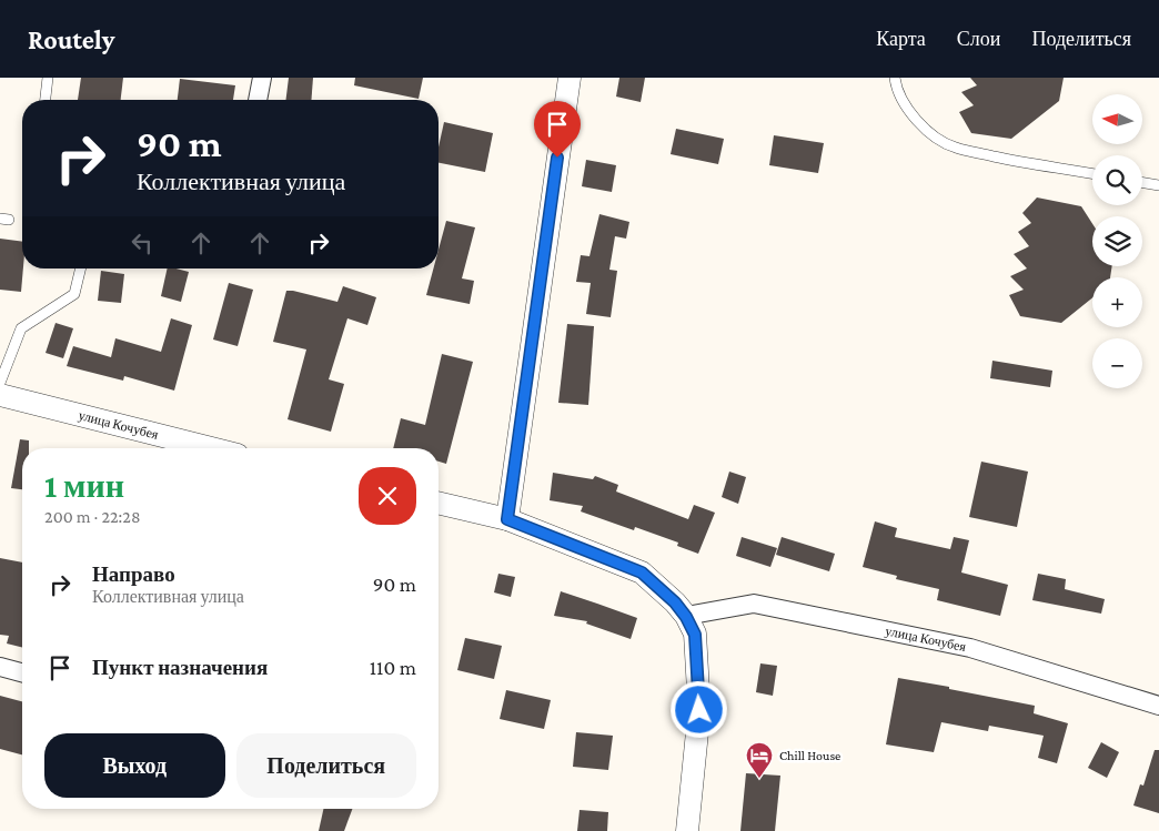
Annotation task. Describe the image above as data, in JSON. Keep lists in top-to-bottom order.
{
  "streets": {
    "street": ["улица Кочубея"]
  },
  "places": {
    "hotel": ["Chill House"]
  },
  "north": "left",
  "page": {
    "header": "Routely",
    "nav": ["Карта", "Слои", "Поделиться"],
    "map_buttons": ["+", "−"],
    "turn": ["90 m", "Коллективная улица"],
    "heading": ["1 мин", "200 m · 22:28"],
    "list": [
      {
        "name": "Направо",
        "note": "Коллективная улица",
        "value": "90 m"
      },
      {
        "name": "Пункт назначения",
        "value": "110 m"
      }
    ],
    "buttons": ["Выход", "Поделиться"]
  }
}
